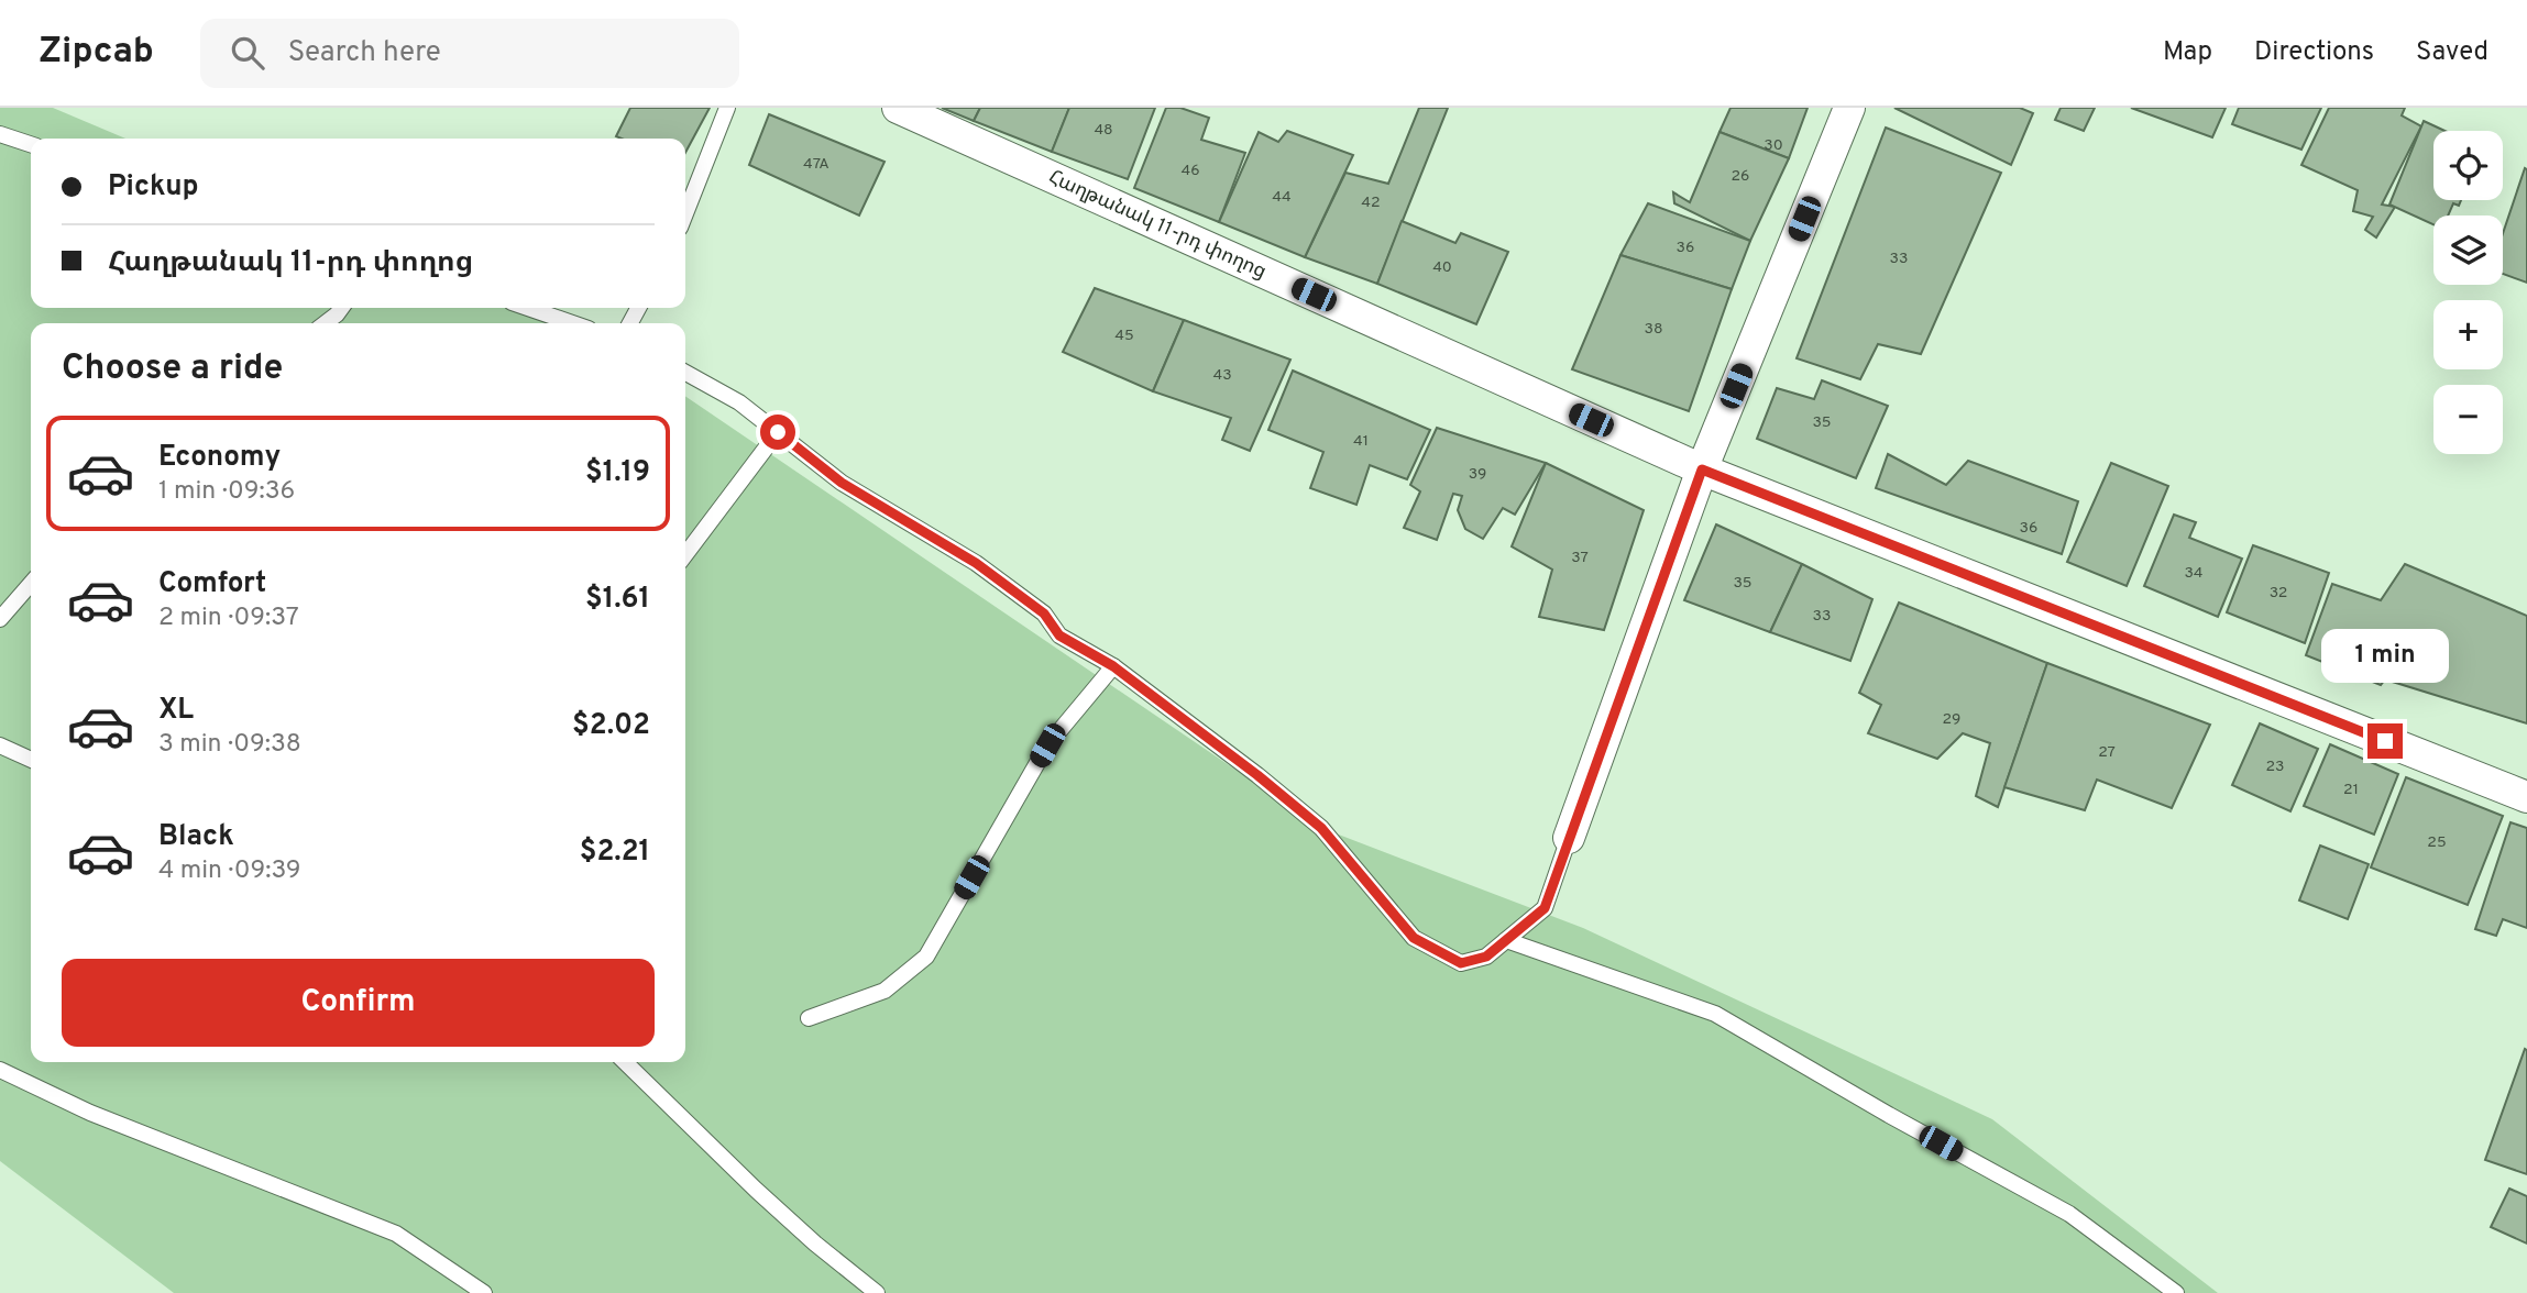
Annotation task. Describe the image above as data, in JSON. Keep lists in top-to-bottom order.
{
  "streets": {
    "street": ["Հաղթանակ 11-րդ փողոց"]
  },
  "house_numbers": [
    "48",
    "30",
    "47А",
    "46",
    "26",
    "44",
    "42",
    "36",
    "33",
    "40",
    "38",
    "45",
    "43",
    "35",
    "41",
    "39",
    "36",
    "37",
    "34",
    "35",
    "32",
    "33",
    "29",
    "27",
    "23",
    "21",
    "25"
  ],
  "page": {
    "header": "Zipcab",
    "search": "Search here",
    "nav": ["Map", "Directions", "Saved"],
    "map_buttons": ["+", "−"],
    "banner": ["Pickup", "Հաղթանակ 11-րդ փողոց"],
    "heading": "Choose a ride",
    "list": [
      {
        "name": "Economy",
        "note": "1 min · 09:36",
        "value": "$1.19"
      },
      {
        "name": "Comfort",
        "note": "2 min · 09:37",
        "value": "$1.61"
      },
      {
        "name": "XL",
        "note": "3 min · 09:38",
        "value": "$2.02"
      },
      {
        "name": "Black",
        "note": "4 min · 09:39",
        "value": "$2.21"
      }
    ],
    "bubble": "1 min",
    "buttons": "Confirm"
  }
}
